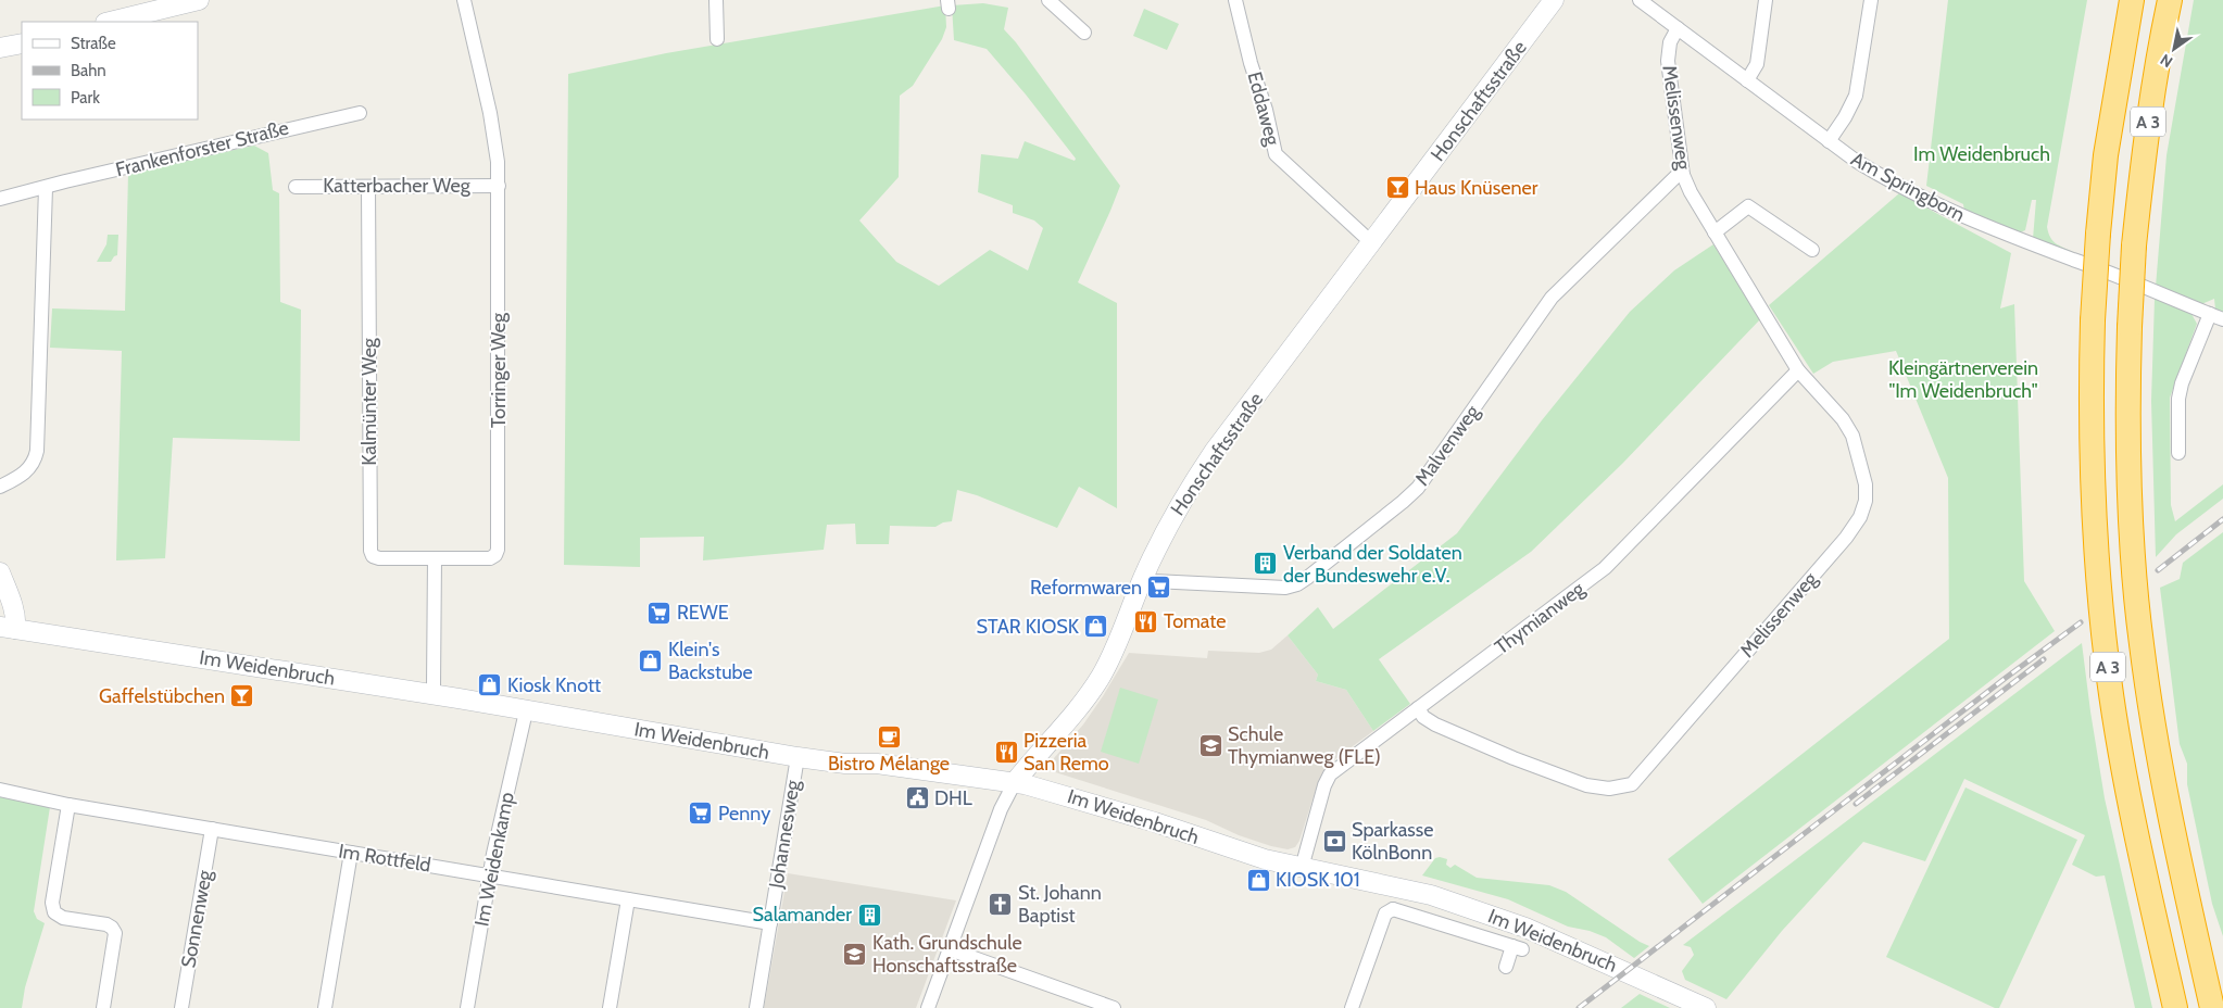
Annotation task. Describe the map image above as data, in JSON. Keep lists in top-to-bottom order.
{
  "streets": {
    "highway": ["A 3"],
    "street": [
      "Honschaftsstraße",
      "Eddaweg",
      "Melissenweg",
      "Frankenforster Straße",
      "Katterbacher Weg",
      "Am Springborn",
      "Torringer Weg",
      "Kalmünter Weg",
      "Malvenweg",
      "Thymianweg",
      "Im Weidenbruch",
      "Johannesweg",
      "Im Rottfeld",
      "Im Weidenkamp",
      "Sonnenweg"
    ]
  },
  "crossings": [
    ["Honschaftsstraße", "Eddaweg"],
    ["Honschaftsstraße", "Malvenweg"],
    ["Honschaftsstraße", "Im Weidenbruch"],
    ["Melissenweg", "Am Springborn"],
    ["Melissenweg", "Malvenweg"],
    ["Melissenweg", "Thymianweg"],
    ["Katterbacher Weg", "Torringer Weg"],
    ["Katterbacher Weg", "Kalmünter Weg"],
    ["Torringer Weg", "Kalmünter Weg"],
    ["Thymianweg", "Im Weidenbruch"],
    ["Im Weidenbruch", "Johannesweg"],
    ["Im Weidenbruch", "Im Weidenkamp"],
    ["Johannesweg", "Im Rottfeld"],
    ["Im Rottfeld", "Im Weidenkamp"],
    ["Im Rottfeld", "Sonnenweg"]
  ],
  "parks": ["Im Weidenbruch", "Kleingärtnerverein \"Im Weidenbruch\""],
  "places": {
    "bar": ["Haus Knüsener", "Gaffelstübchen"],
    "building": ["Verband der Soldaten der Bundeswehr e.V.", "Salamander"],
    "supermarket": ["Reformwaren", "REWE", "Penny"],
    "restaurant": ["Tomate", "Pizzeria San Remo"],
    "shop": [
      "STAR KIOSK",
      "Klein's Backstube",
      "Kiosk Knott",
      "KIOSK 101"
    ],
    "cafe": ["Bistro Mélange"],
    "school or university": ["Schule Thymianweg (FLE)", "Kath. Grundschule Honschaftsstraße"],
    "public building": ["DHL"],
    "bank": ["Sparkasse KölnBonn"],
    "church": ["St. Johann Baptist"]
  },
  "legend": ["Straße", "Bahn", "Park"],
  "north": "bottom left"
}
